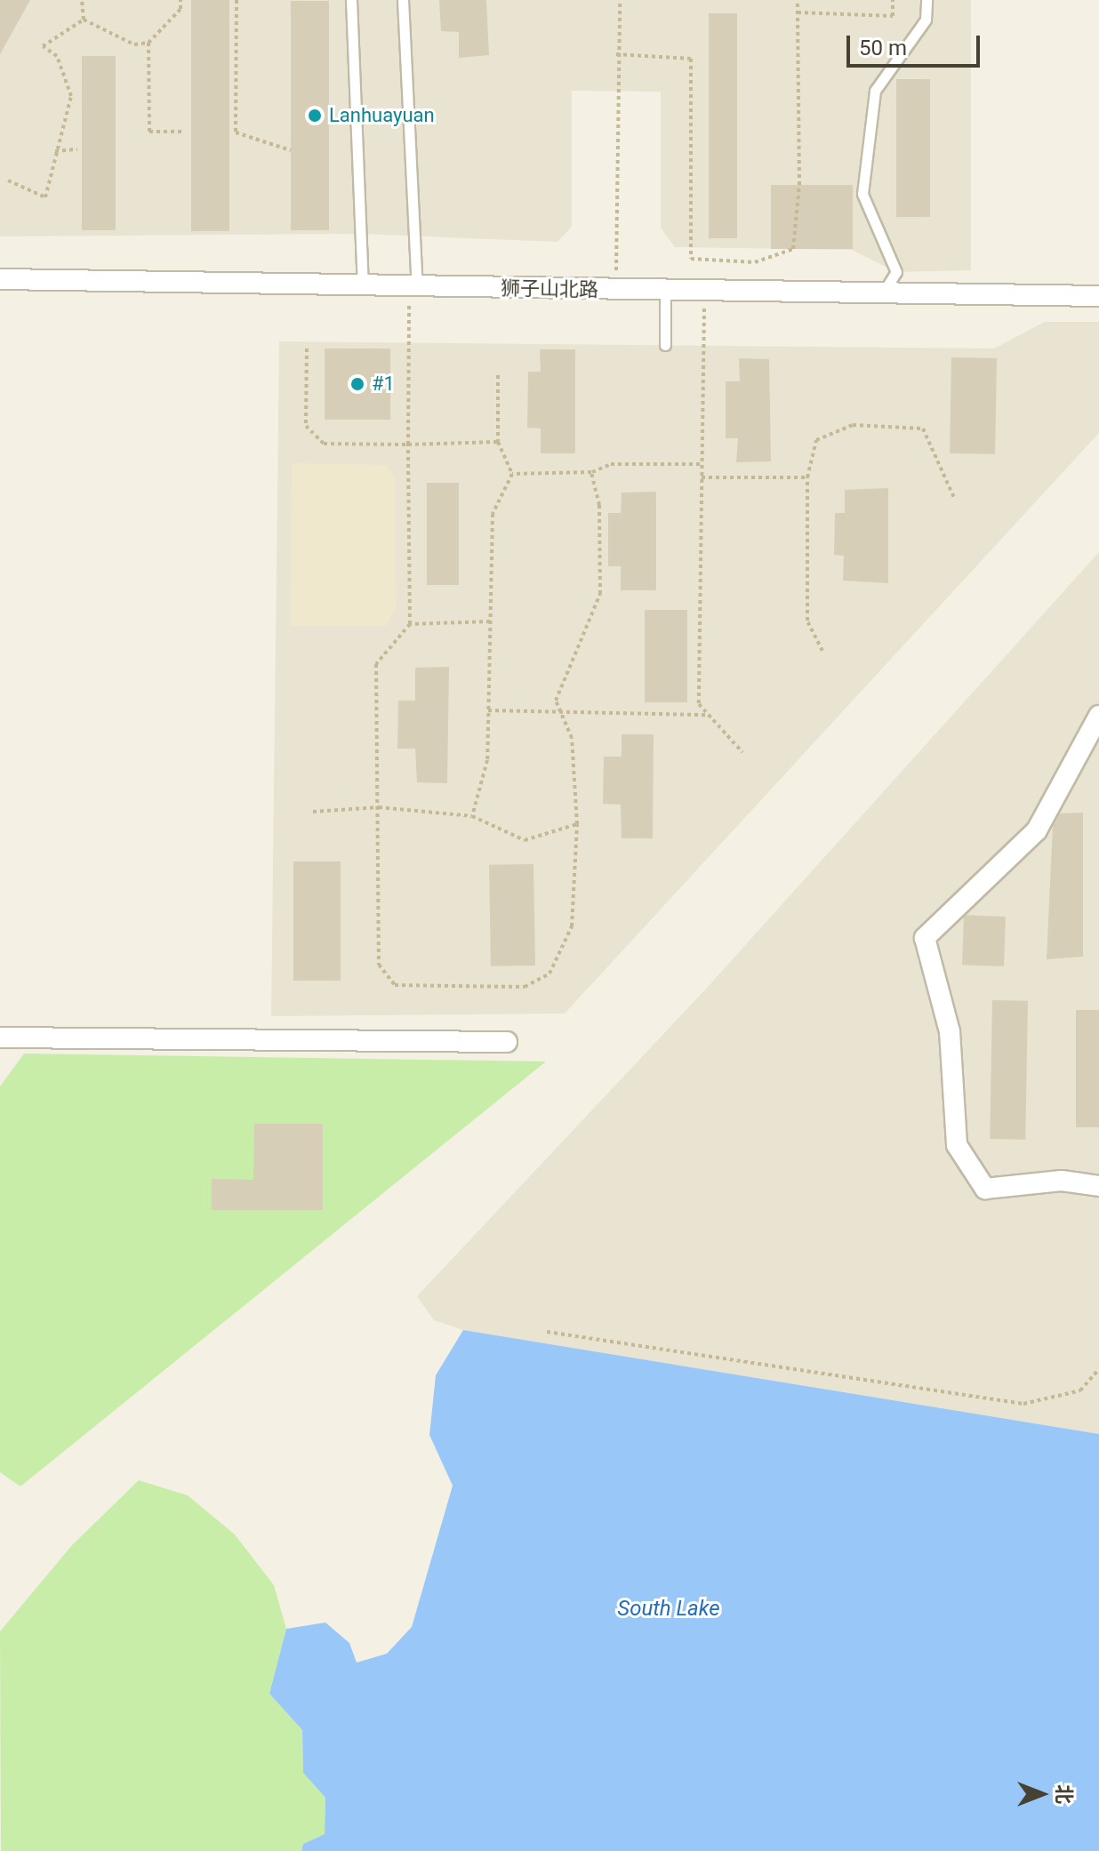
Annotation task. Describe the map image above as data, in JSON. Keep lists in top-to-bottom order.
{
  "streets": {
    "street": ["狮子山北路"]
  },
  "water": ["South Lake"],
  "places": ["Lanhuayuan", "#1"],
  "scale_bar": "50 m",
  "north": "right"
}
